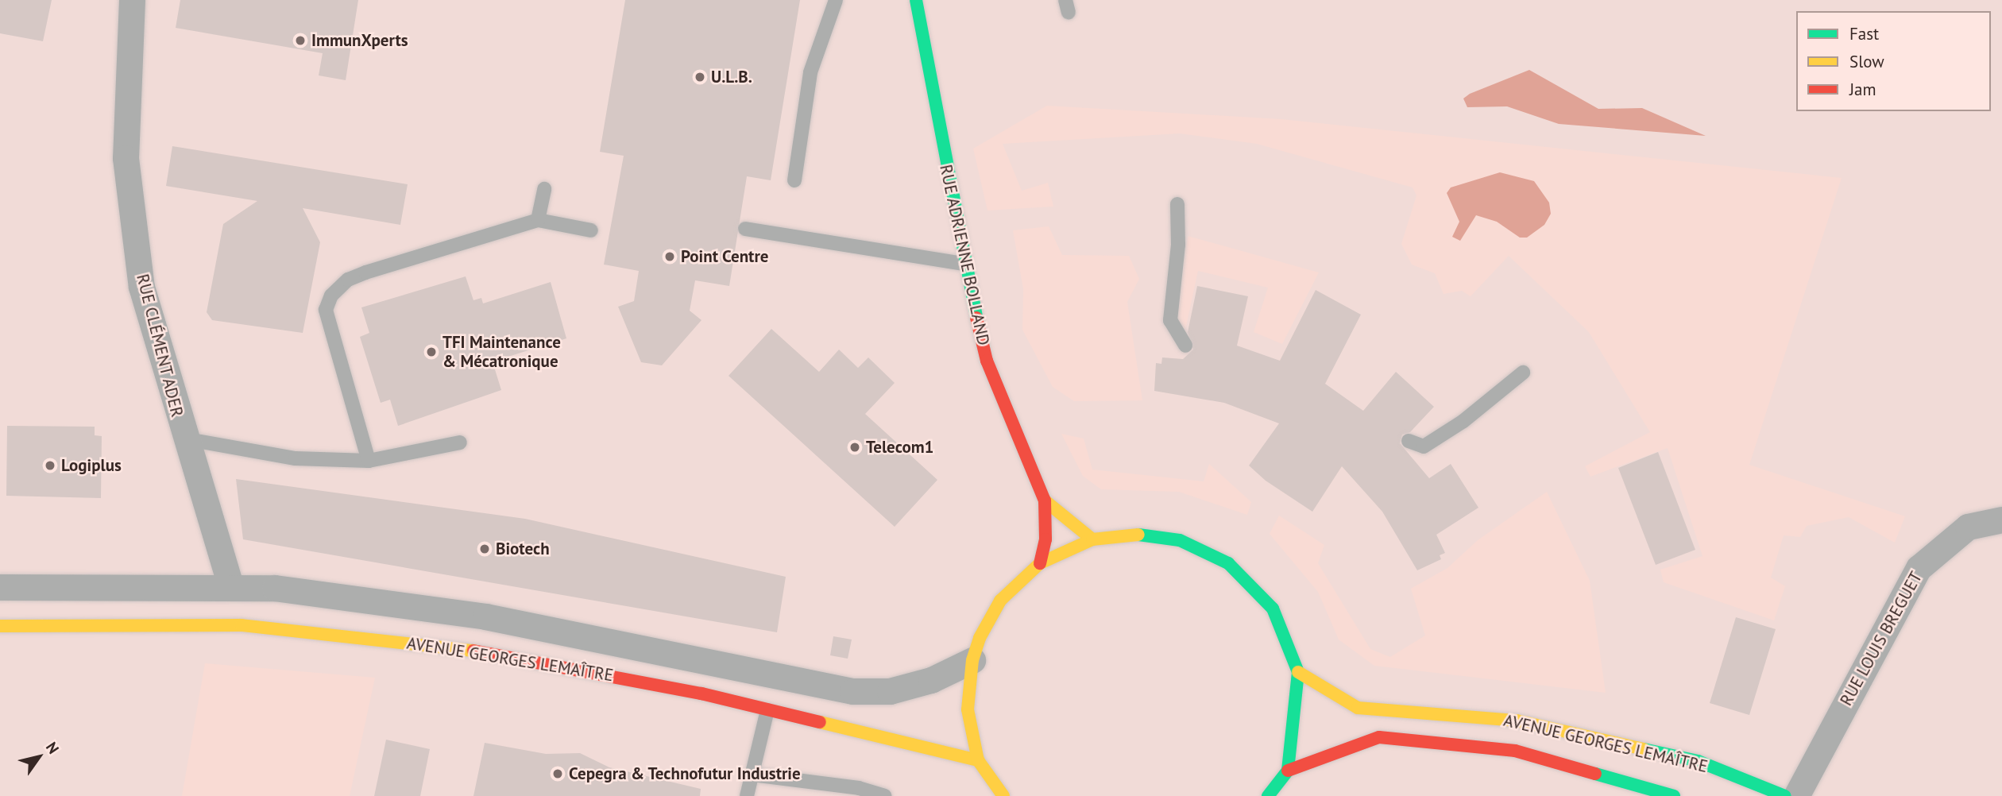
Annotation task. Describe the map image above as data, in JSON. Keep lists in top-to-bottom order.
{
  "streets": {
    "street": [
      "RUE ADRIENNE BOLLAND",
      "RUE CLÉMENT ADER",
      "RUE LOUIS BREGUET",
      "AVENUE GEORGES LEMAÎTRE"
    ]
  },
  "crossings": [
    ["RUE CLÉMENT ADER", "AVENUE GEORGES LEMAÎTRE"]
  ],
  "places": [
    "ImmunXperts",
    "U.L.B.",
    "Point Centre",
    "TFI Maintenance & Mécatronique",
    "Telecom1",
    "Logiplus",
    "Biotech",
    "Cepegra & Technofutur Industrie"
  ],
  "legend": ["Fast", "Slow", "Jam"],
  "north": "top right"
}
